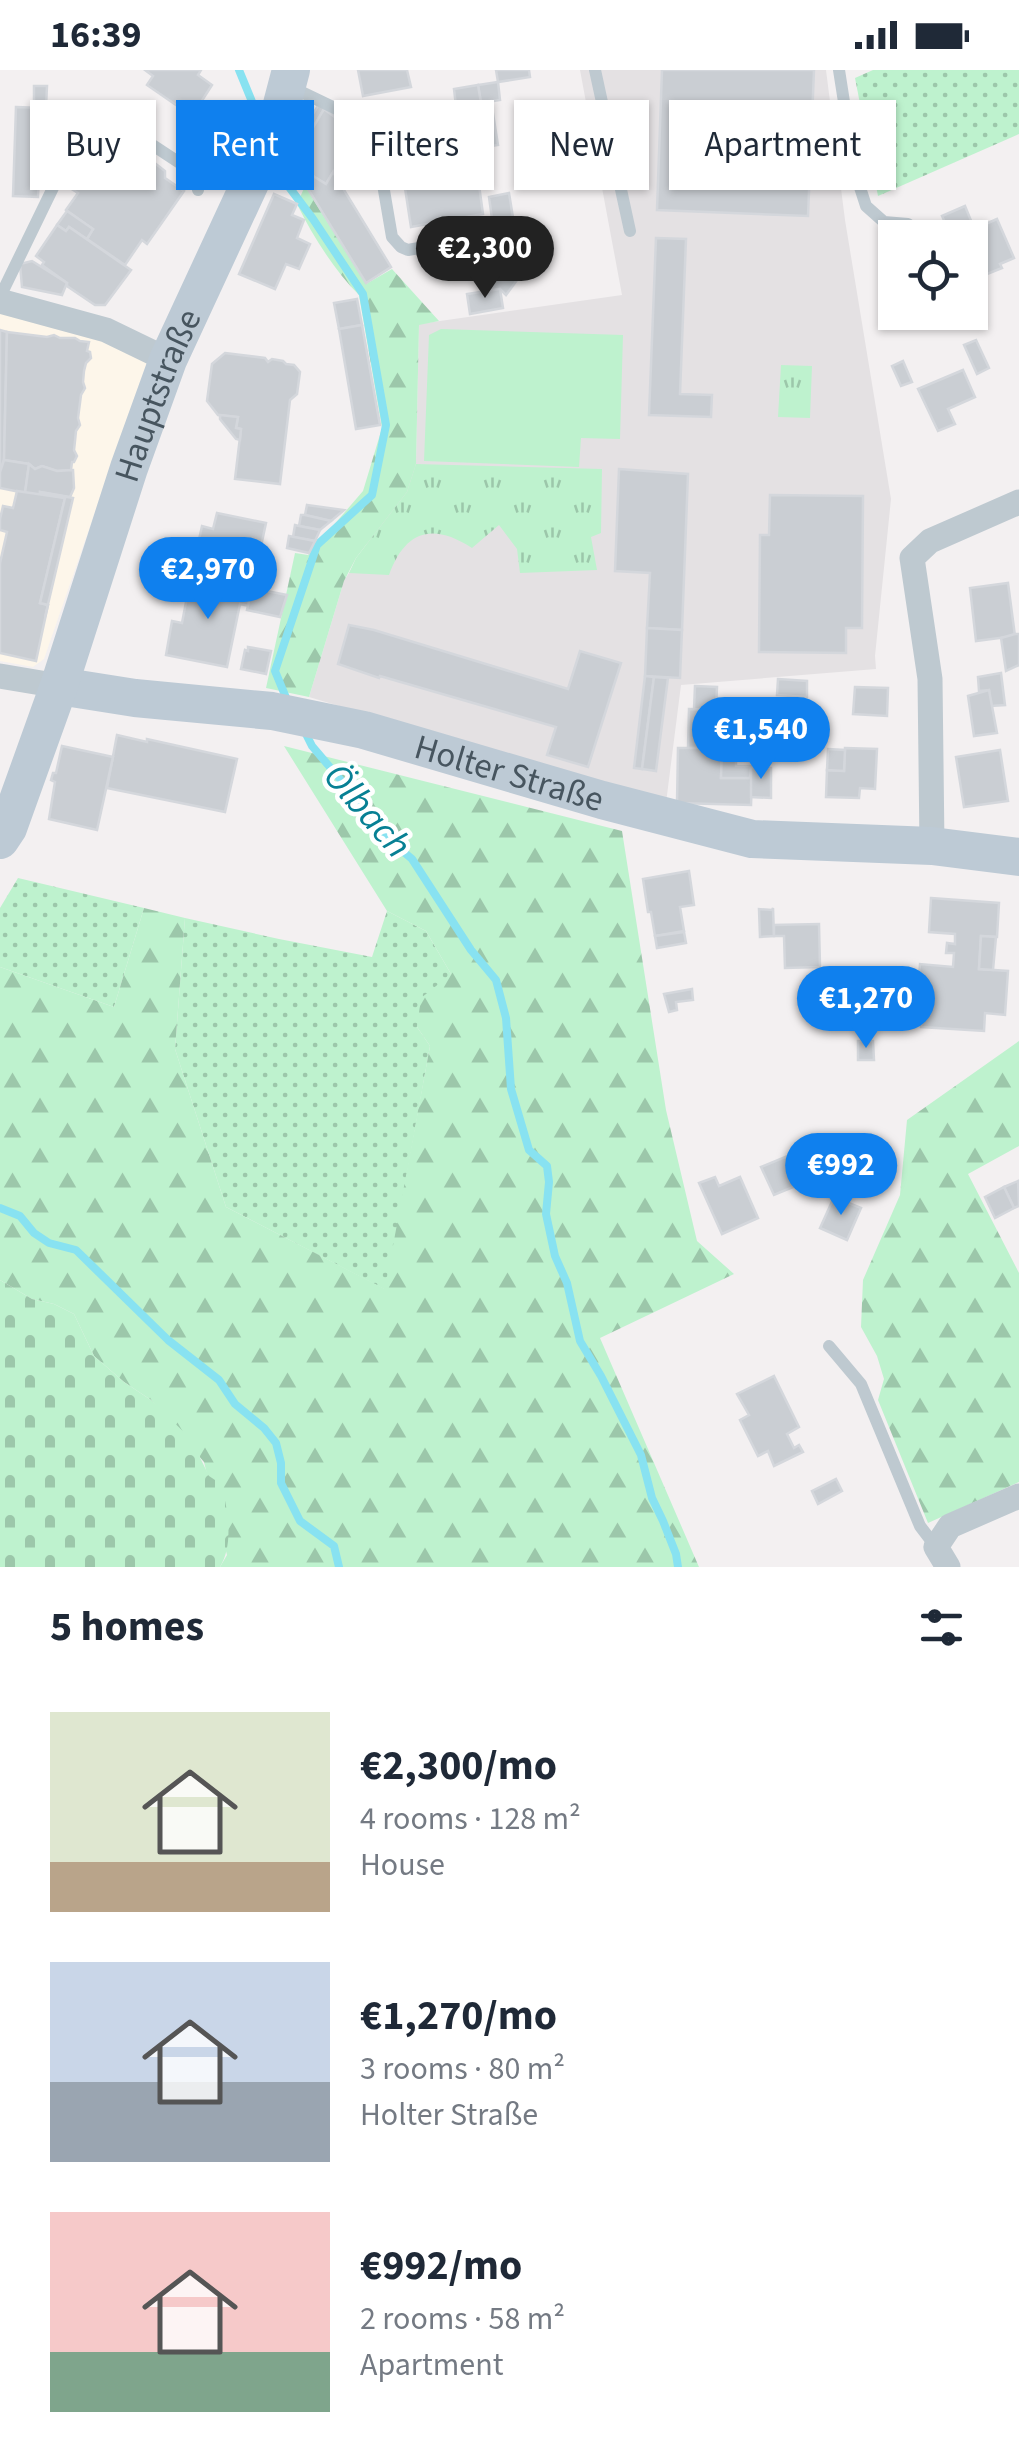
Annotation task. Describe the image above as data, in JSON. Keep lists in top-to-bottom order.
{
  "streets": {
    "street": ["Hauptstraße", "Holter Straße"]
  },
  "crossings": [
    ["Hauptstraße", "Holter Straße"]
  ],
  "water": ["Ölbach"],
  "page": {
    "status": "16:39",
    "chip": [
      "Buy",
      "Rent",
      "Filters",
      "New",
      "Apartment"
    ],
    "price": [
      "€2,300",
      "€2,970",
      "€1,540",
      "€1,270",
      "€992"
    ],
    "heading": "5 homes",
    "list": [
      {
        "name": "€2,300/mo",
        "note": "4 rooms · 128 m² · House"
      },
      {
        "name": "€1,270/mo",
        "note": "3 rooms · 80 m² · Holter Straße"
      },
      {
        "name": "€992/mo",
        "note": "2 rooms · 58 m² · Apartment"
      }
    ]
  }
}
